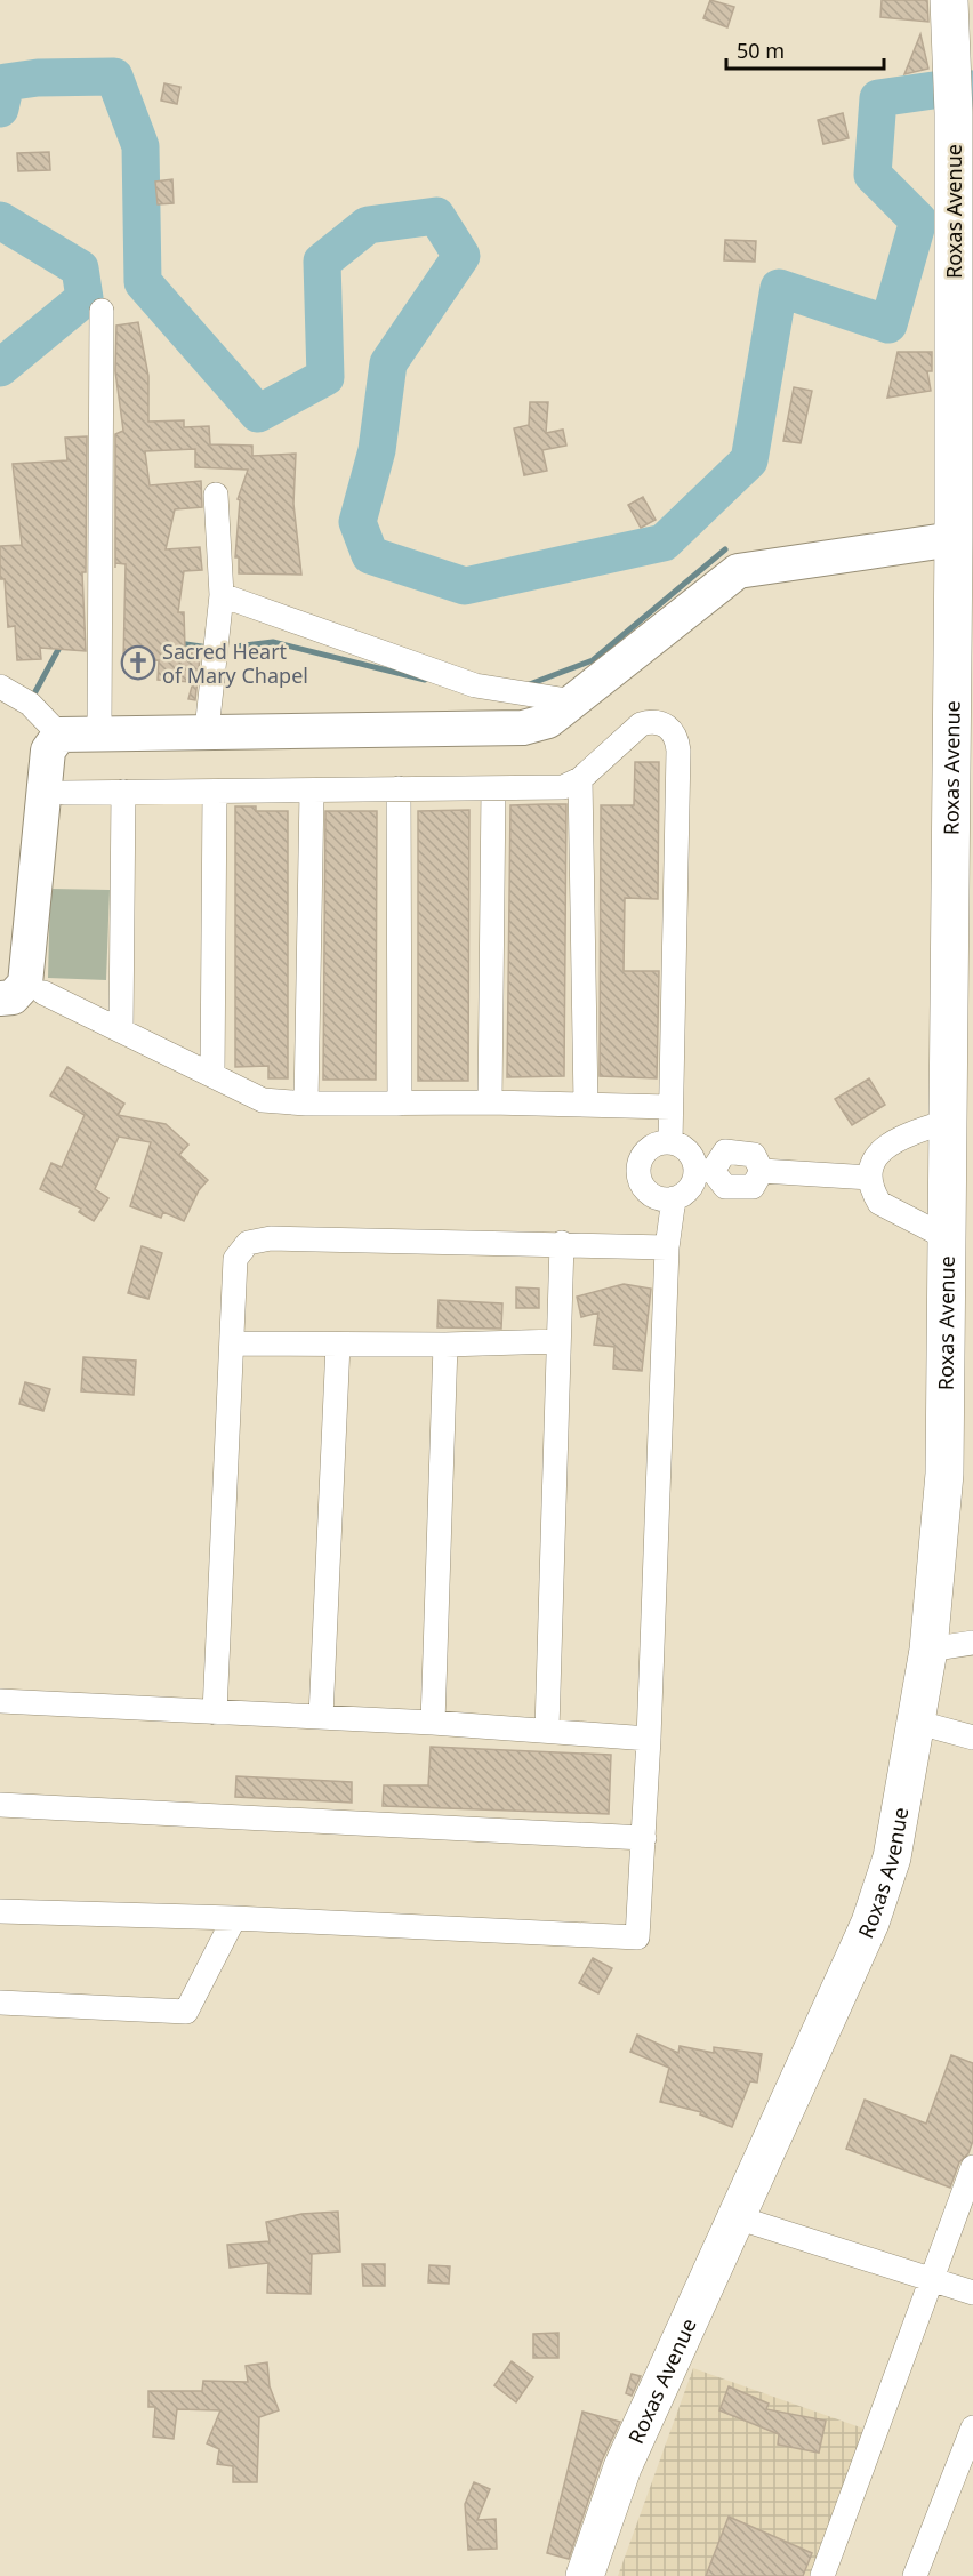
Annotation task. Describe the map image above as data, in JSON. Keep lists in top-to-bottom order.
{
  "streets": {
    "main road": ["Roxas Avenue"]
  },
  "places": {
    "church": ["Sacred Heart of Mary Chapel"]
  },
  "scale_bar": "50 m"
}
